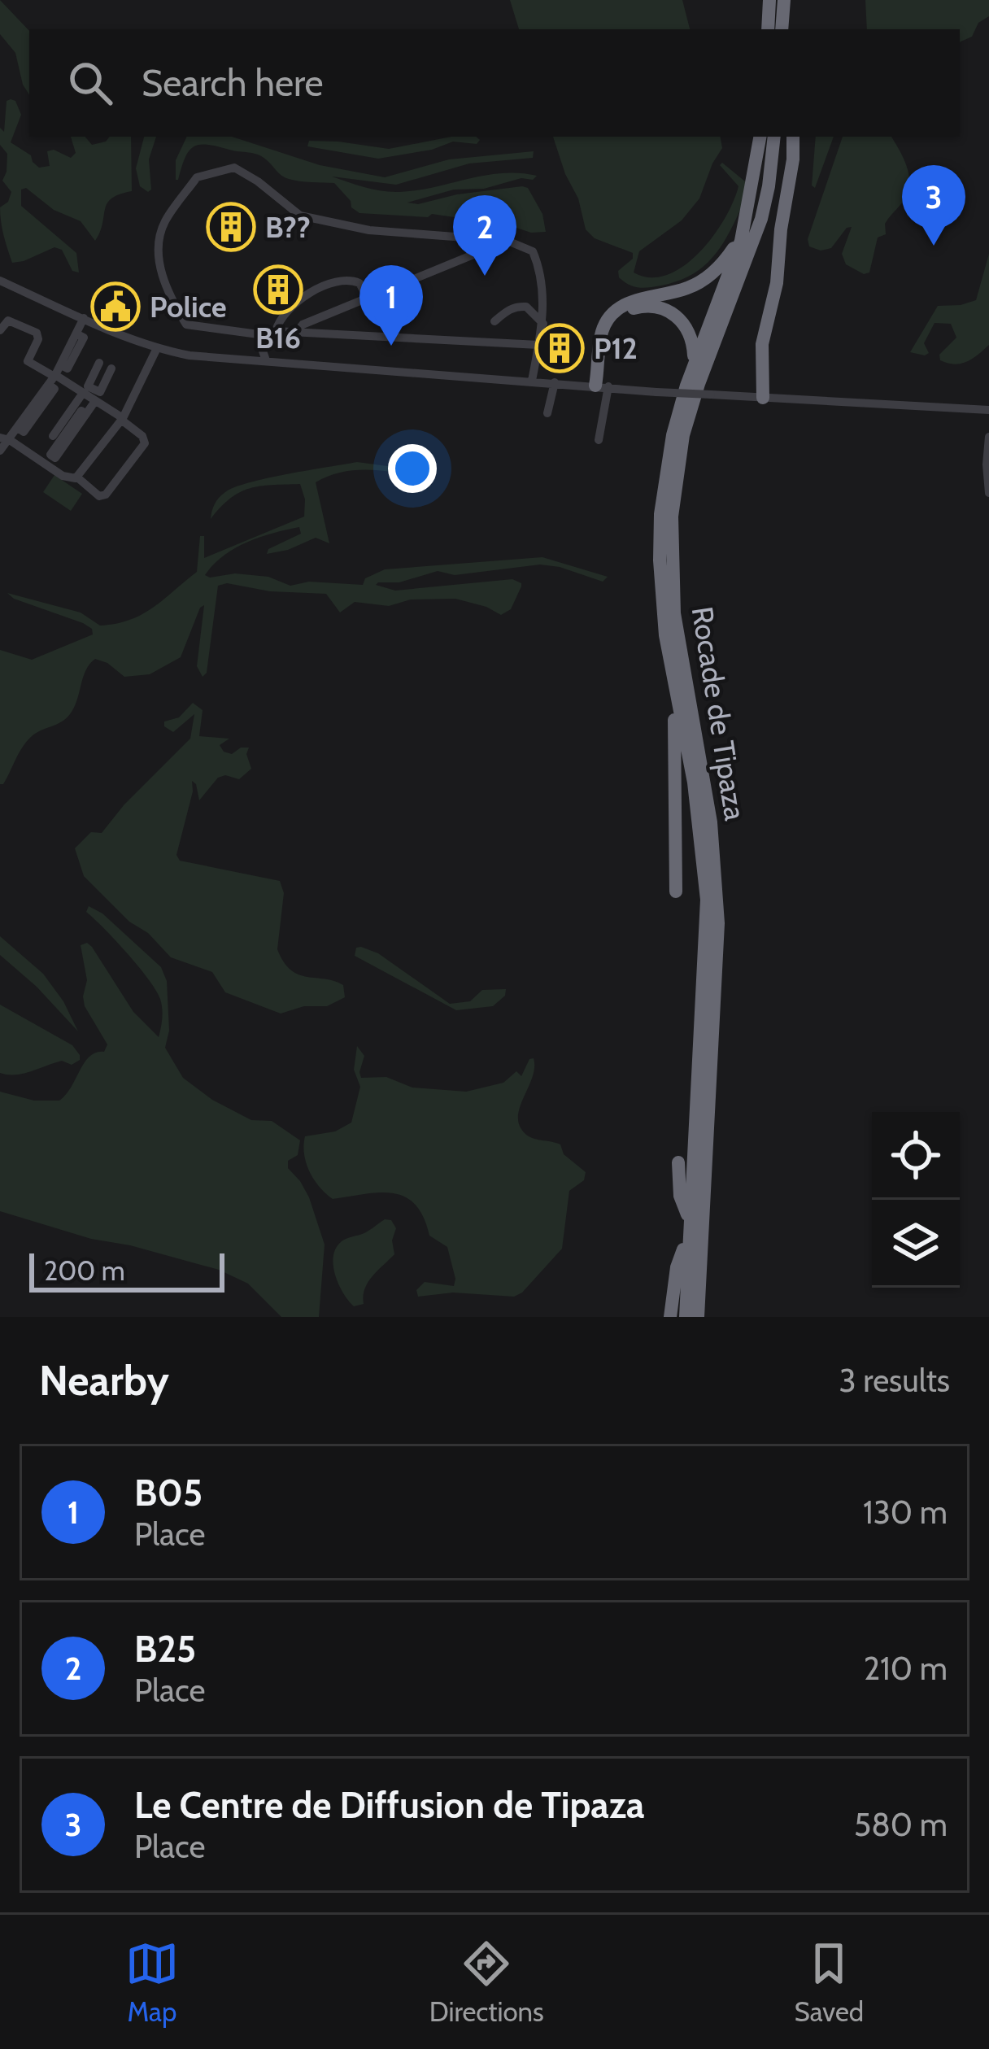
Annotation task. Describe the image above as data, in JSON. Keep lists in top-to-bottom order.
{
  "streets": {
    "highway": ["Rocade de Tipaza"]
  },
  "places": {
    "building": ["B??", "B16", "P12"],
    "public building": ["Police"]
  },
  "scale_bar": "200 m",
  "page": {
    "search": "Search here",
    "pins": ["3", "2", "1"],
    "scale": "200 m",
    "heading": ["Nearby", "3 results"],
    "list": [
      {
        "mark": "1",
        "name": "B05",
        "note": "Place",
        "value": "130 m"
      },
      {
        "mark": "2",
        "name": "B25",
        "note": "Place",
        "value": "210 m"
      },
      {
        "mark": "3",
        "name": "Le Centre de Diffusion de Tipaza",
        "note": "Place",
        "value": "580 m"
      }
    ],
    "nav": ["Map", "Directions", "Saved"]
  }
}
